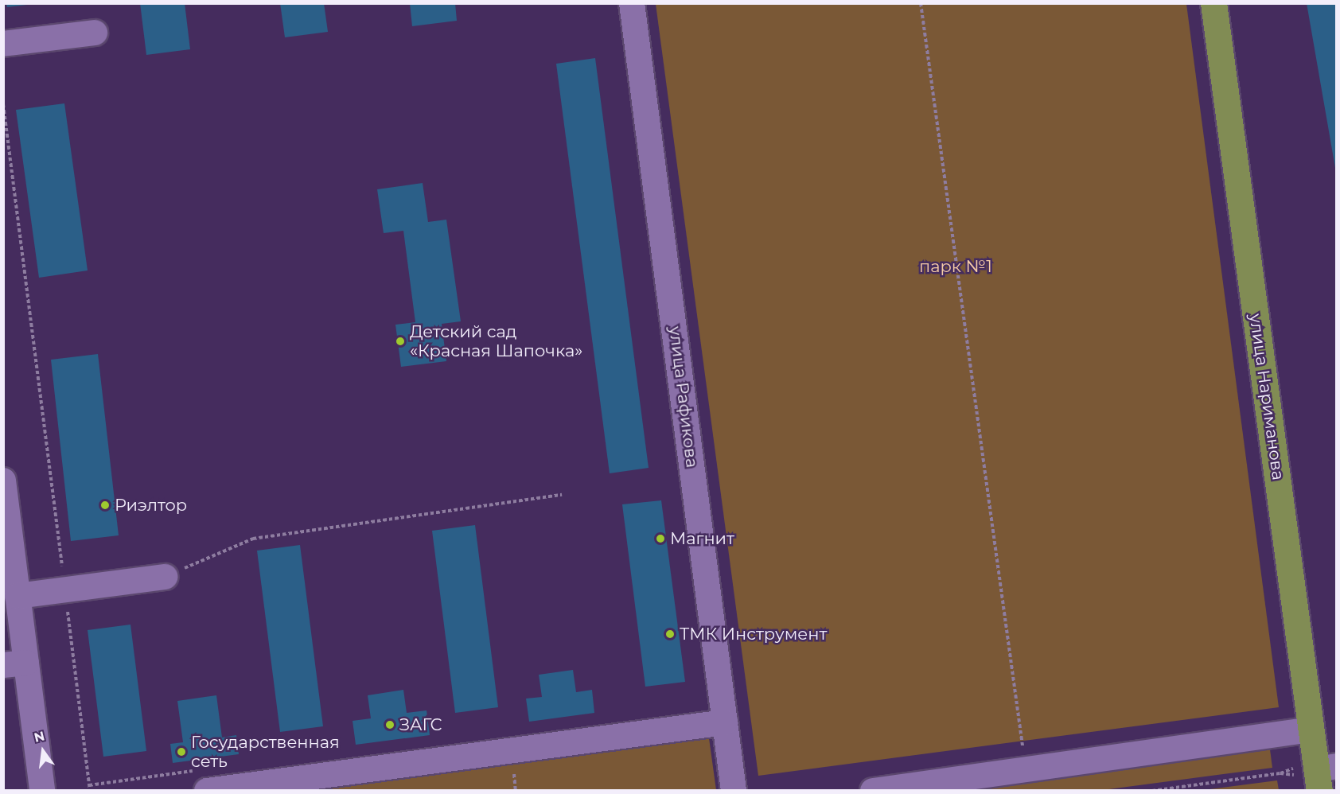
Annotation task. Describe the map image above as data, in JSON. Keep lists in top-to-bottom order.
{
  "streets": {
    "main road": ["улица Нариманова"],
    "street": ["улица Рафикова"]
  },
  "parks": ["парк №1"],
  "places": [
    "Детский сад «Красная Шапочка»",
    "Риэлтор",
    "Магнит",
    "ТМК Инструмент",
    "ЗАГС",
    "Государственная сеть"
  ],
  "north": "top"
}
